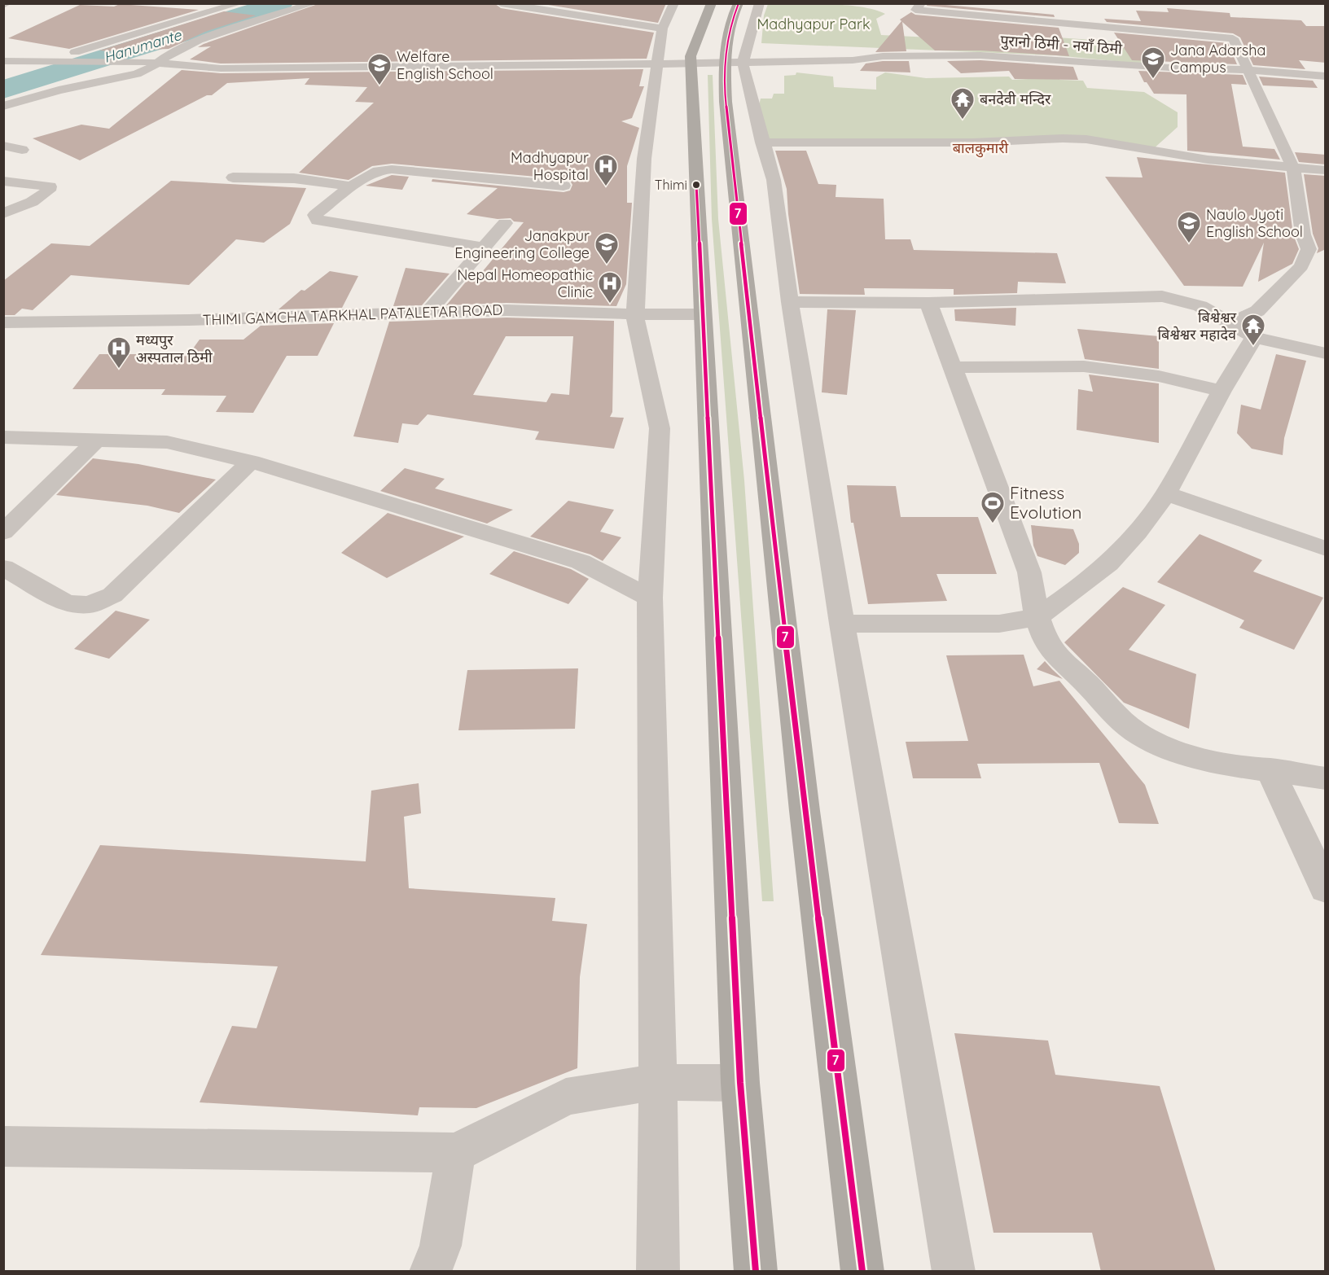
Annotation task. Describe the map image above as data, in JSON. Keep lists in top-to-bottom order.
{
  "streets": {
    "street": ["पुरानो ठिमी - नयाँ ठिमी", "THIMI GAMCHA TARKHAL PATALETAR ROAD"]
  },
  "districts": ["बालकुमारी"],
  "water": ["Hanumante"],
  "parks": ["Madhyapur Park"],
  "places": {
    "school or university": [
      "Jana Adarsha Campus",
      "Welfare English School",
      "Naulo Jyoti English School",
      "Janakpur Engineering College"
    ],
    "temple": ["बनदेवी मन्दिर", "बिश्वेश्वर बिश्वेश्वर महादेव"],
    "other": ["Thimi"],
    "hospital": ["Madhyapur Hospital", "Nepal Homeopathic Clinic", "मध्यपुर अस्पताल ठिमी"],
    "sports": ["Fitness Evolution"]
  },
  "lines": ["transit line 7"]
}
